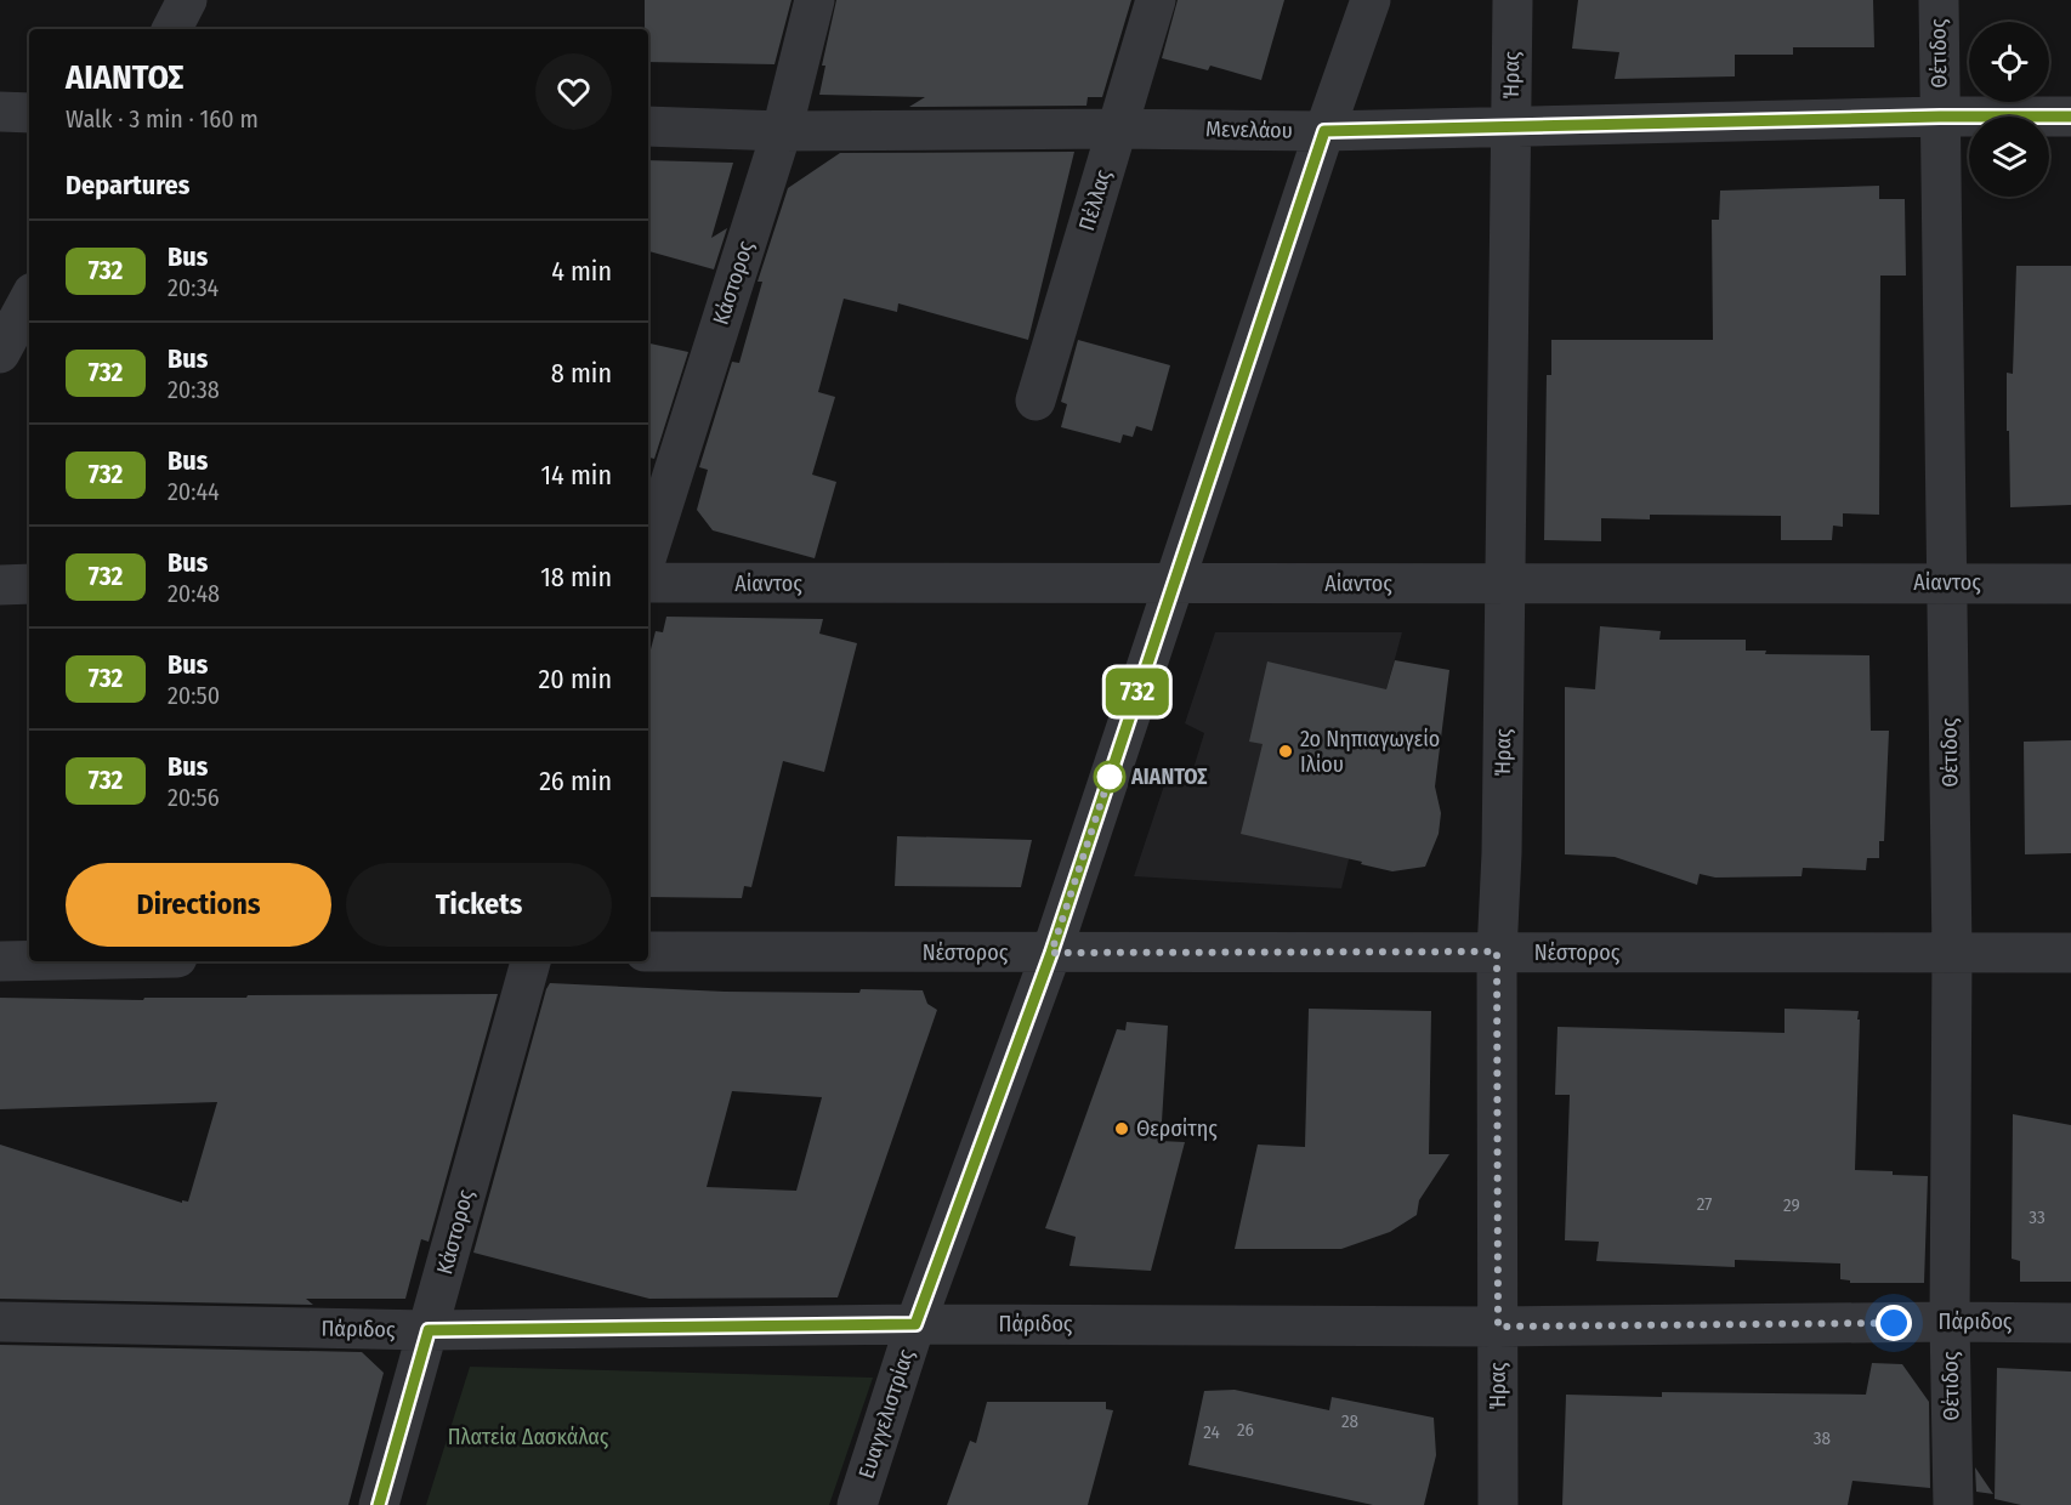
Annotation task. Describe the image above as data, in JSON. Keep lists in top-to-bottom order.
{
  "streets": {
    "street": [
      "Θέτιδος",
      "Ήρας",
      "Μενελάου",
      "Πέλλας",
      "Κάστορος",
      "Αίαντος",
      "Νέστορος",
      "Πάριδος",
      "Ευαγγελιστρίας"
    ]
  },
  "crossings": [
    ["Θέτιδος", "Μενελάου"],
    ["Θέτιδος", "Αίαντος"],
    ["Θέτιδος", "Νέστορος"],
    ["Θέτιδος", "Πάριδος"],
    ["Ήρας", "Μενελάου"],
    ["Ήρας", "Αίαντος"],
    ["Ήρας", "Νέστορος"],
    ["Ήρας", "Πάριδος"],
    ["Μενελάου", "Πέλλας"],
    ["Μενελάου", "Κάστορος"],
    ["Μενελάου", "Ευαγγελιστρίας"],
    ["Κάστορος", "Πάριδος"],
    ["Αίαντος", "Ευαγγελιστρίας"],
    ["Νέστορος", "Ευαγγελιστρίας"],
    ["Πάριδος", "Ευαγγελιστρίας"]
  ],
  "parks": ["Πλατεία Δασκάλας"],
  "places": ["2ο Νηπιαγωγείο Ιλίου", "ΑΙΑΝΤΟΣ", "Θερσίτης"],
  "lines": ["bus line 732"],
  "house_numbers": [
    "27",
    "29",
    "33",
    "28",
    "26",
    "24",
    "38"
  ],
  "page": {
    "on_map": "732",
    "heading": [
      ["ΑΙΑΝΤΟΣ", "Walk · 3 min · 160 m"],
      "Departures"
    ],
    "list": [
      {
        "mark": "732",
        "name": "Bus",
        "note": "20:34",
        "value": "4 min"
      },
      {
        "mark": "732",
        "name": "Bus",
        "note": "20:38",
        "value": "8 min"
      },
      {
        "mark": "732",
        "name": "Bus",
        "note": "20:44",
        "value": "14 min"
      },
      {
        "mark": "732",
        "name": "Bus",
        "note": "20:48",
        "value": "18 min"
      },
      {
        "mark": "732",
        "name": "Bus",
        "note": "20:50",
        "value": "20 min"
      },
      {
        "mark": "732",
        "name": "Bus",
        "note": "20:56",
        "value": "26 min"
      }
    ],
    "buttons": ["Directions", "Tickets"]
  }
}
